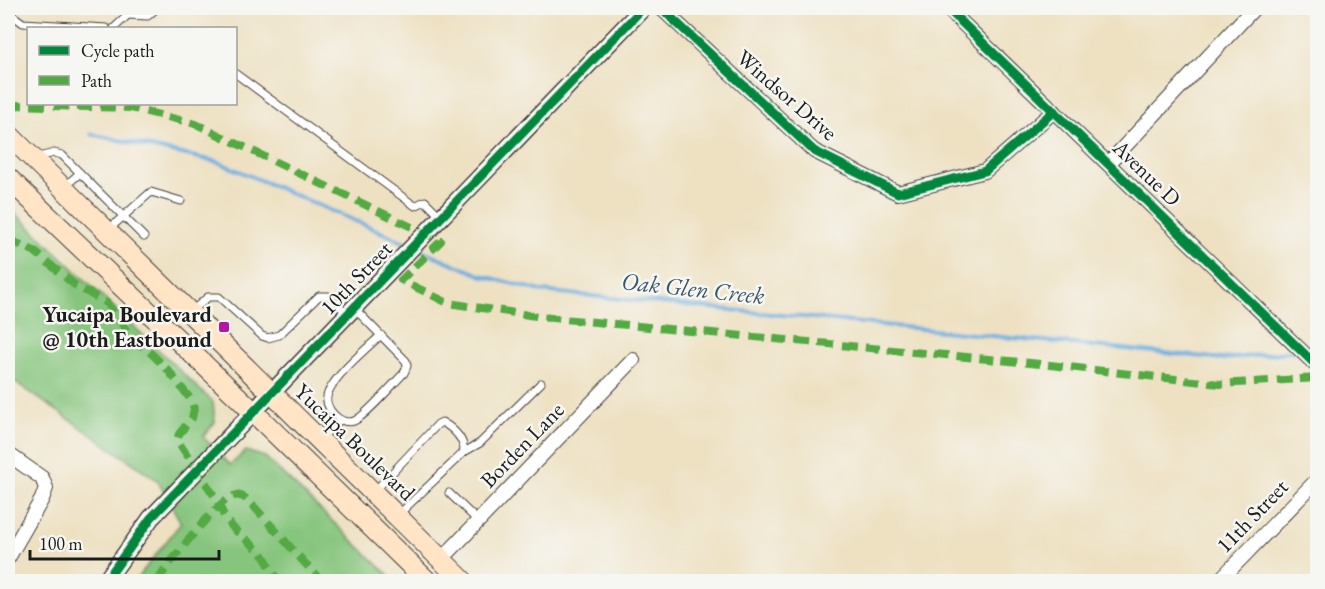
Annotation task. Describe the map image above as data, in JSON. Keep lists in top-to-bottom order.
{
  "streets": {
    "main road": ["Yucaipa Boulevard"],
    "street": [
      "Windsor Drive",
      "Avenue D",
      "10th Street",
      "Borden Lane",
      "11th Street"
    ]
  },
  "crossings": [
    ["Windsor Drive", "Avenue D"],
    ["10th Street", "Yucaipa Boulevard"],
    ["Yucaipa Boulevard", "Borden Lane"]
  ],
  "water": ["Oak Glen Creek"],
  "places": {
    "transit": ["Yucaipa Boulevard @ 10th Eastbound"]
  },
  "legend": ["Cycle path", "Path"],
  "scale_bar": "100 m"
}
